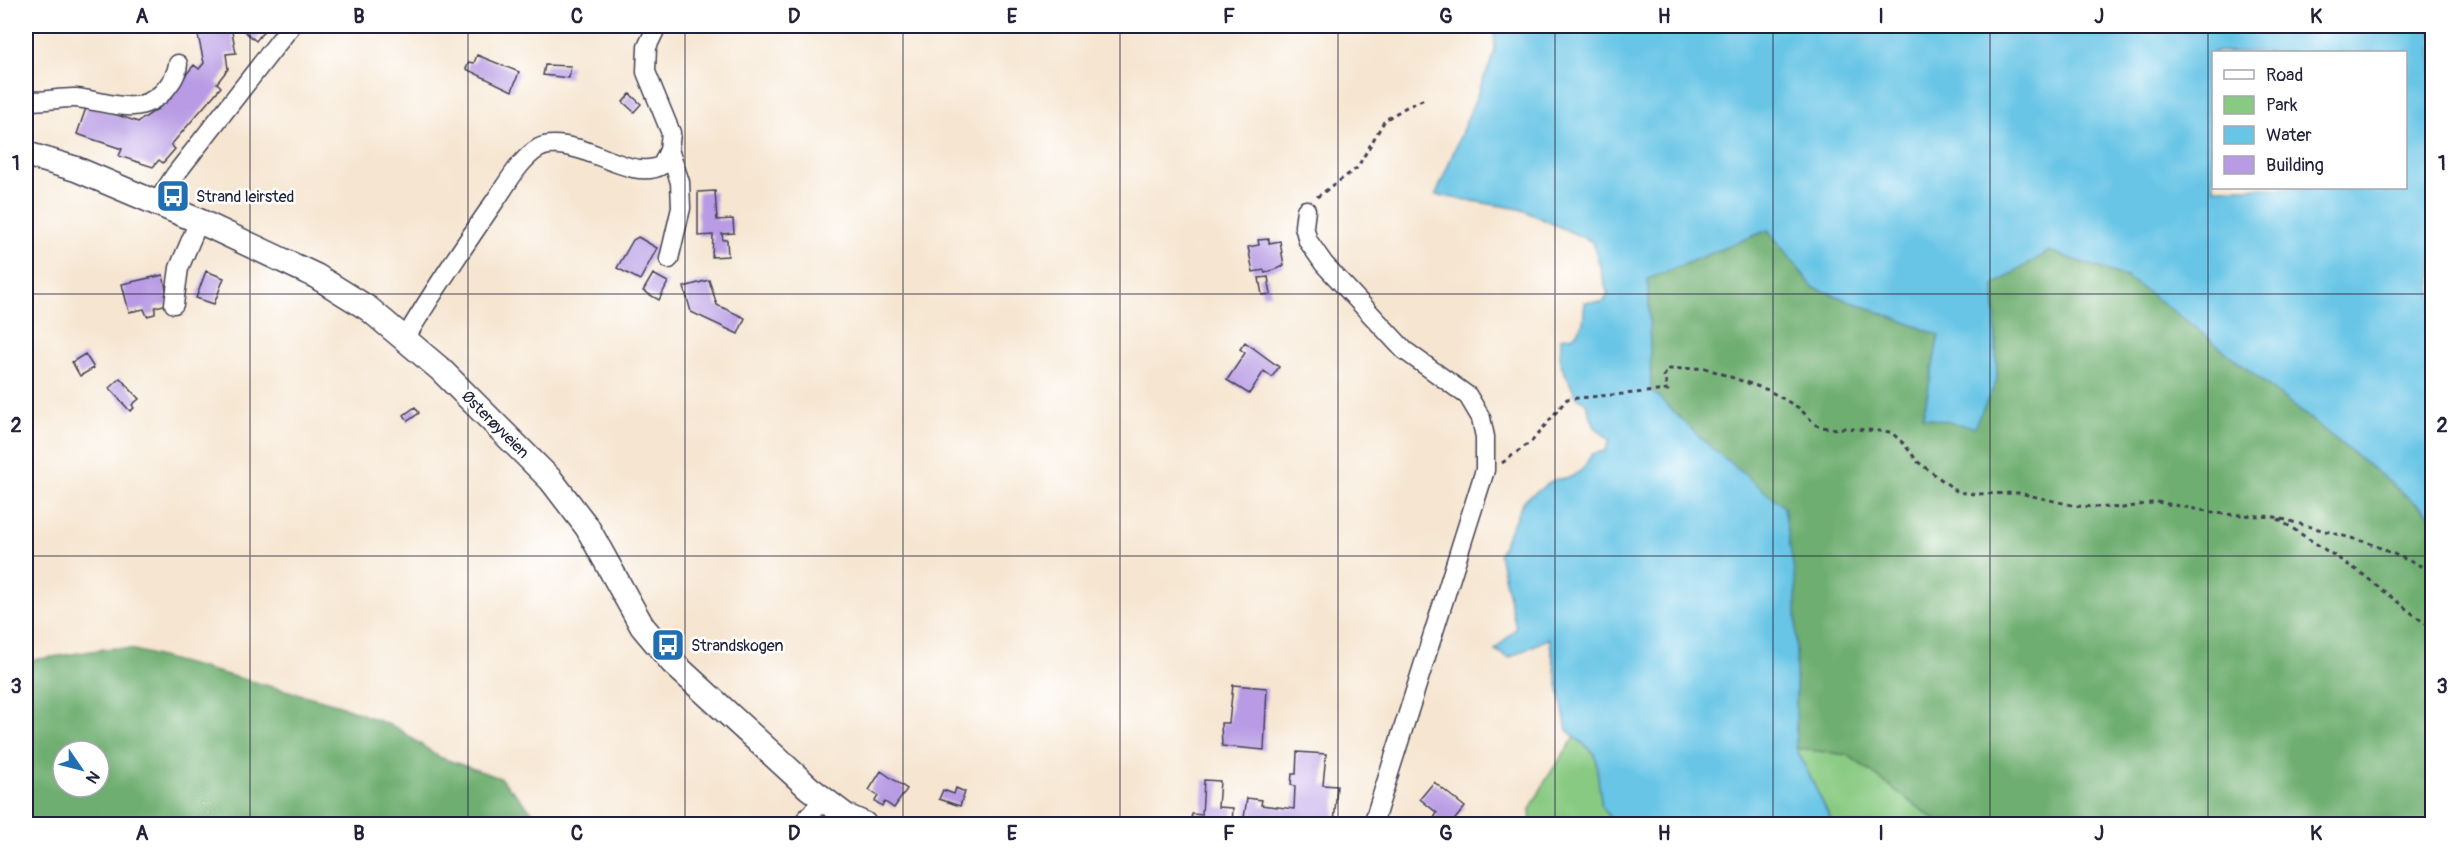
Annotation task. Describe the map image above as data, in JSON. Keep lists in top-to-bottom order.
{
  "streets": {
    "main road": ["Østerøyveien"]
  },
  "places": {
    "bus stop": ["Strand leirsted", "Strandskogen"]
  },
  "legend": [
    "Road",
    "Park",
    "Water",
    "Building"
  ],
  "north": "bottom right",
  "grid": {
    "columns": [
      "A",
      "B",
      "C",
      "D",
      "E",
      "F",
      "G",
      "H",
      "I",
      "J",
      "K"
    ],
    "rows": ["1", "2", "3"]
  }
}
